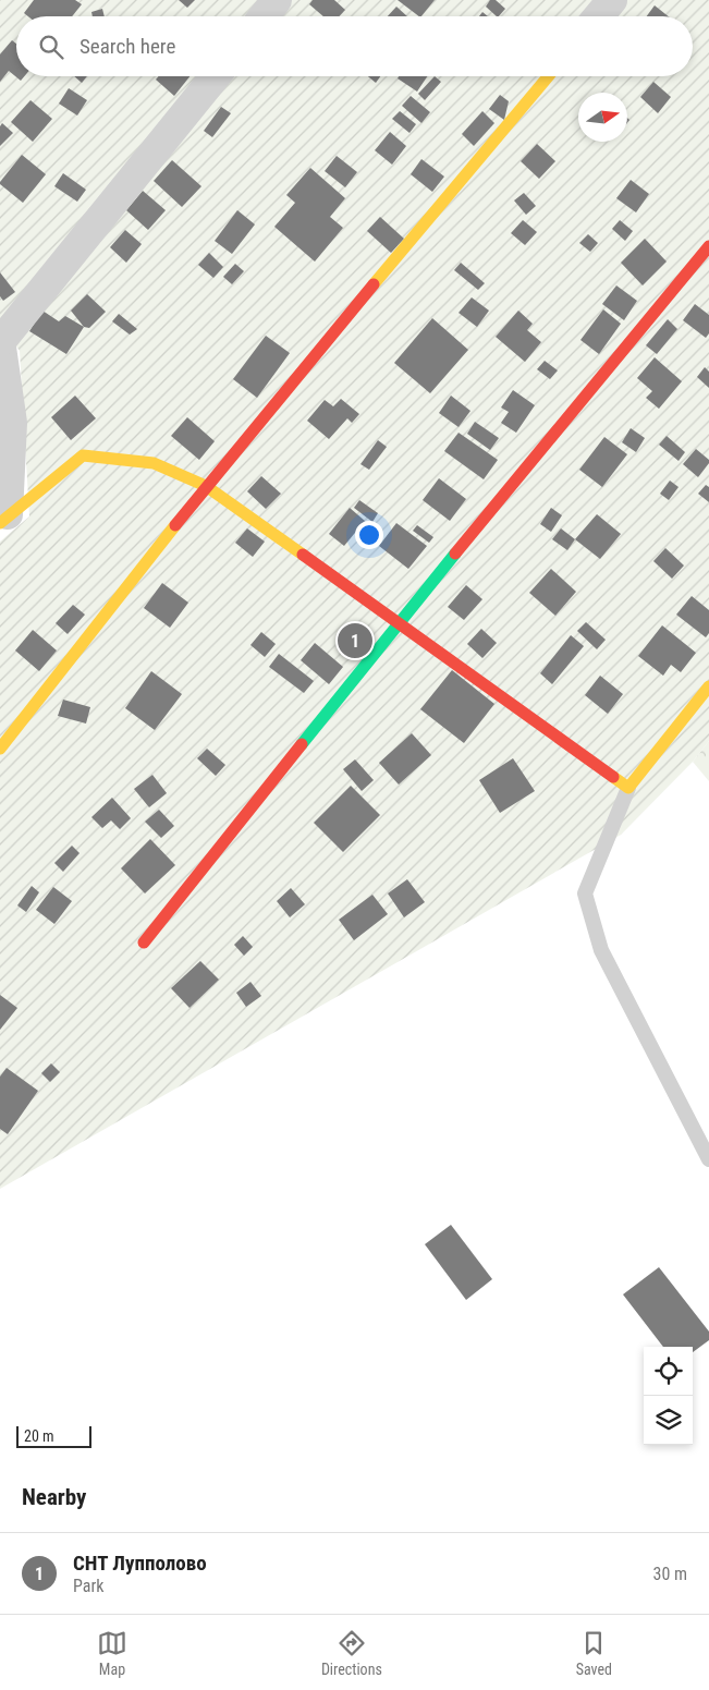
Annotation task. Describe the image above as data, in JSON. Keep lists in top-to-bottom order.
{
  "scale_bar": "20 m",
  "north": "right",
  "page": {
    "search": "Search here",
    "pins": "1",
    "scale": "20 m",
    "heading": "Nearby",
    "list": [
      {
        "mark": "1",
        "name": "СНТ Лупполово",
        "note": "Park",
        "value": "30 m"
      }
    ],
    "nav": ["Map", "Directions", "Saved"]
  }
}
